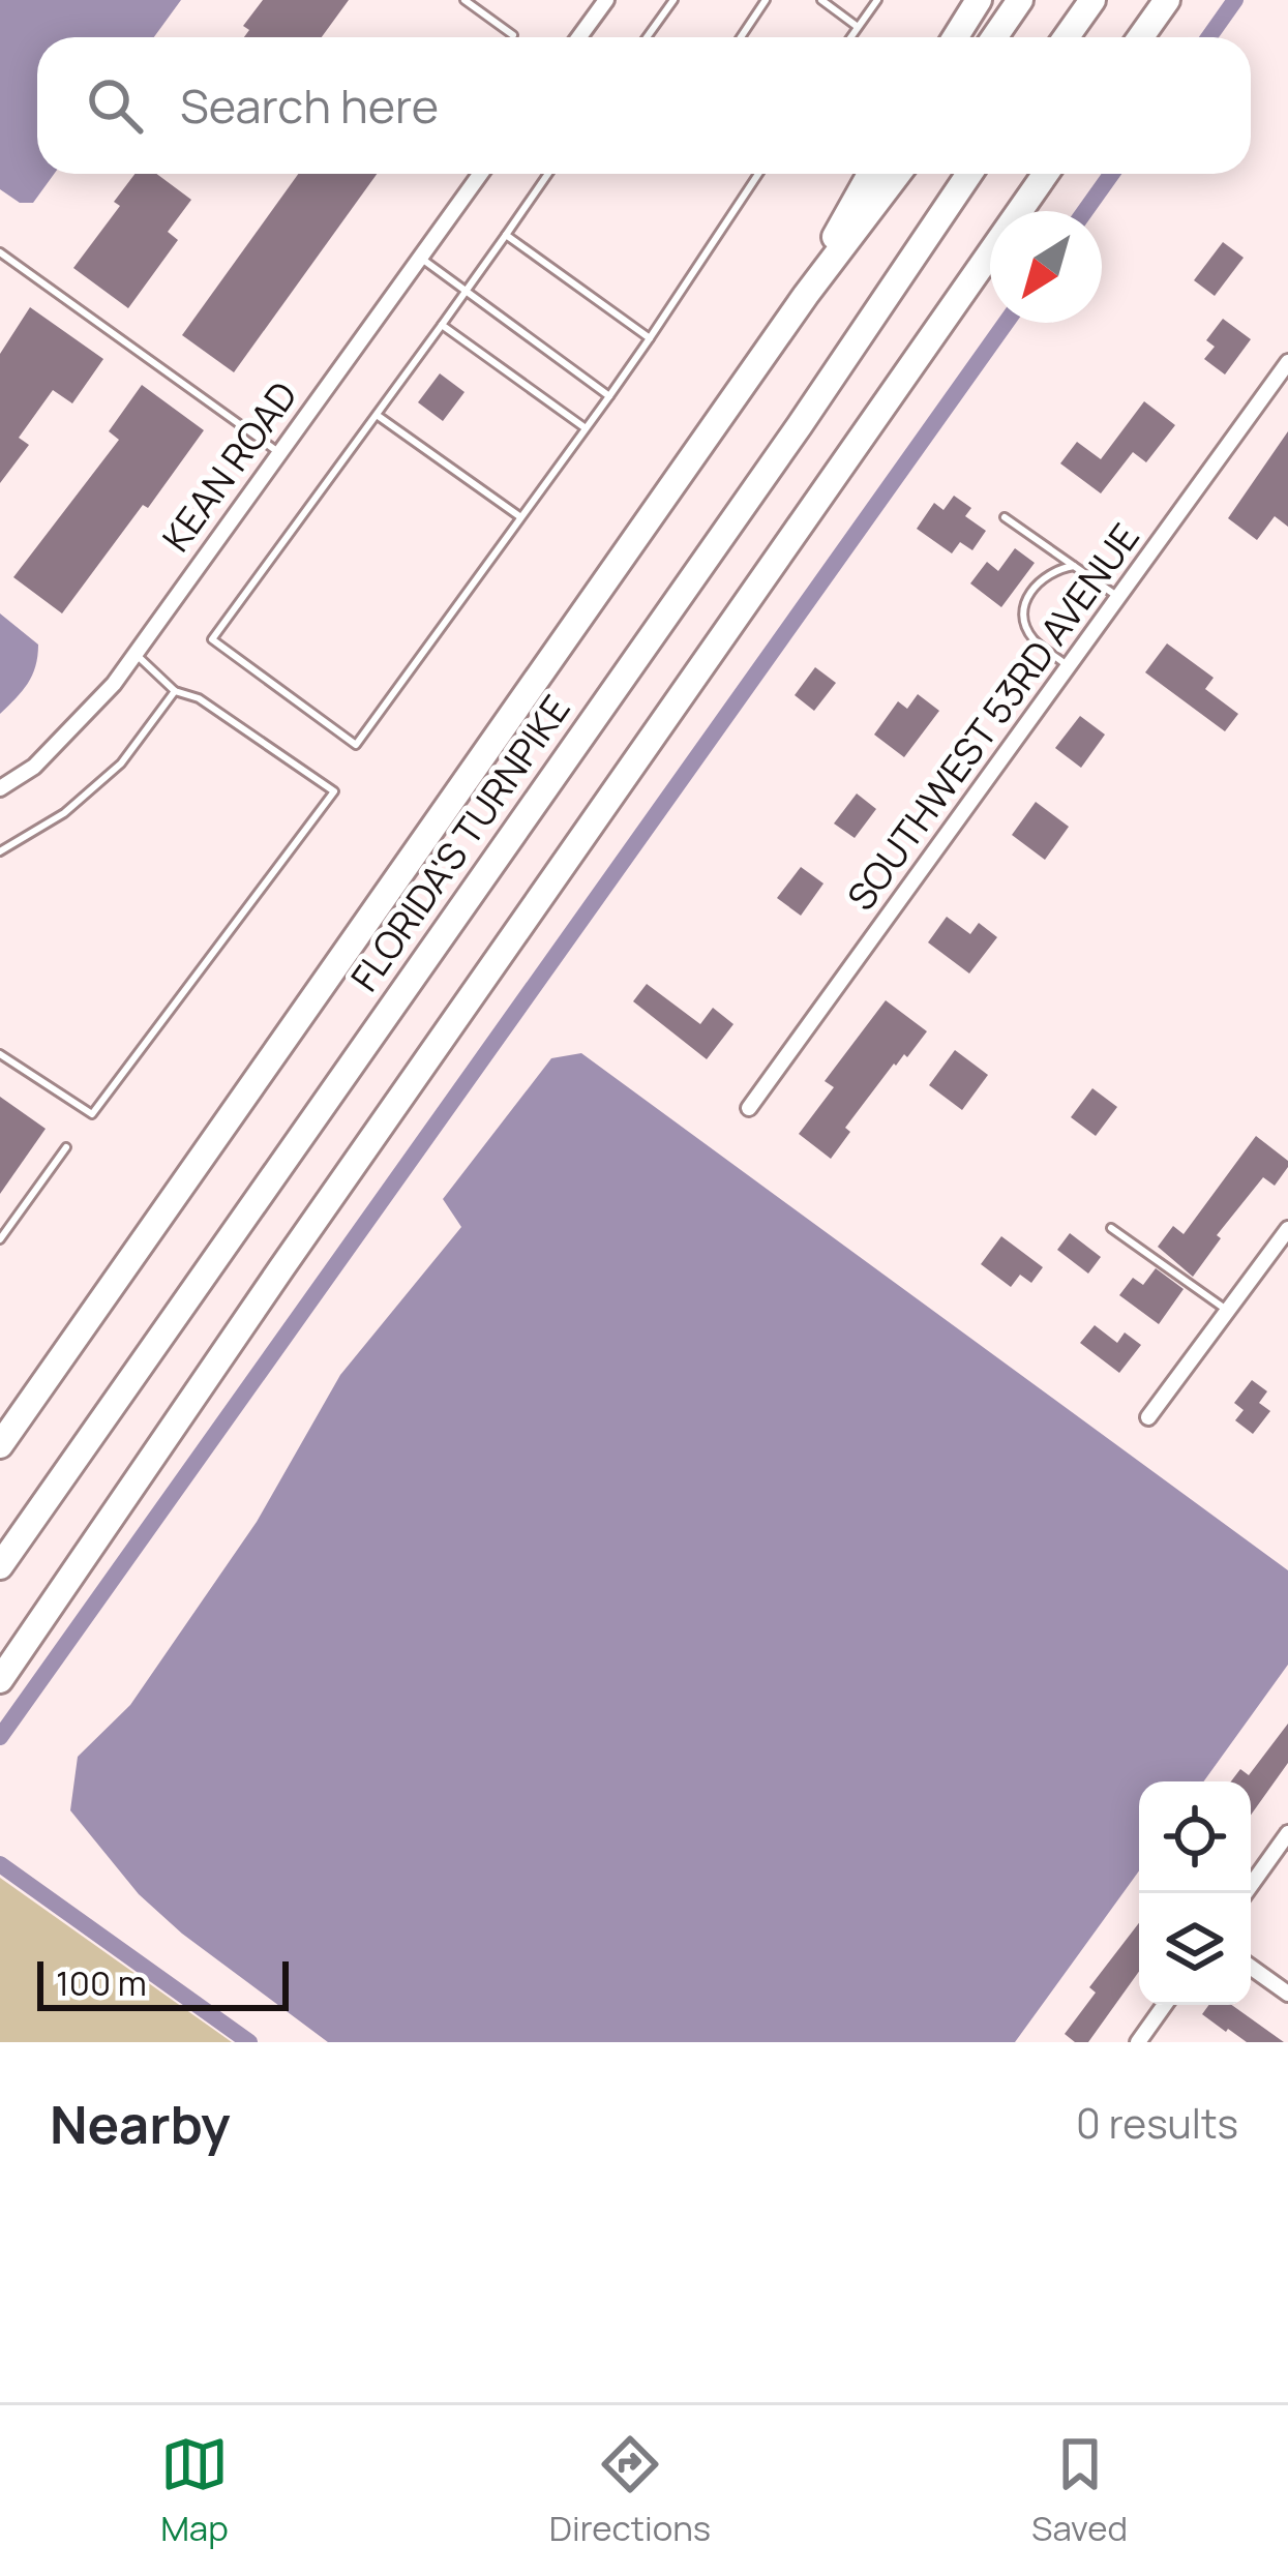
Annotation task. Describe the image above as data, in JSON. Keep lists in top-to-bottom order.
{
  "streets": {
    "highway": ["FLORIDA'S TURNPIKE"],
    "street": ["KEAN ROAD", "SOUTHWEST 53RD AVENUE"]
  },
  "scale_bar": "100 m",
  "north": "bottom left",
  "page": {
    "search": "Search here",
    "scale": "100 m",
    "heading": ["Nearby", "0 results"],
    "nav": ["Map", "Directions", "Saved"]
  }
}
